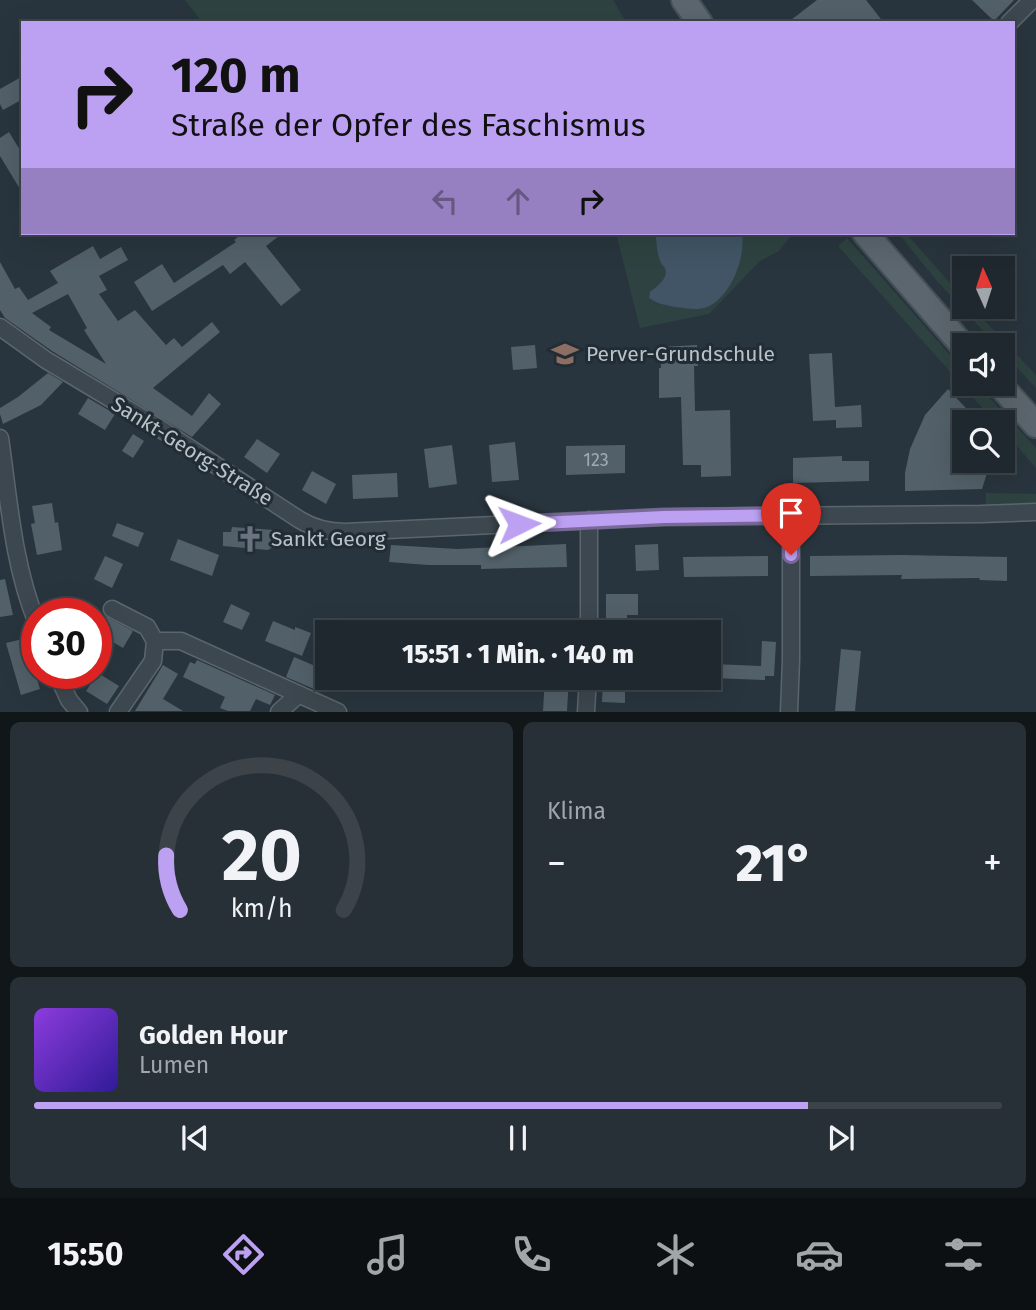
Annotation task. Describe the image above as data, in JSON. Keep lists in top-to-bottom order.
{
  "streets": {
    "street": ["Sankt-Georg-Straße"]
  },
  "places": {
    "school or university": ["Perver-Grundschule"],
    "church": ["Sankt Georg"]
  },
  "house_numbers": ["123"],
  "north": "top",
  "page": {
    "turn": ["120 m", "Straße der Opfer des Faschismus"],
    "limit": "30",
    "trip": "15:51 · 1 Min. · 140 m",
    "tile": "Klima",
    "heat": ["−", "21°", "+"],
    "song": ["Golden Hour", "Lumen"],
    "tabs": "15:50",
    "gauge": ["20", "km/h"]
  }
}
